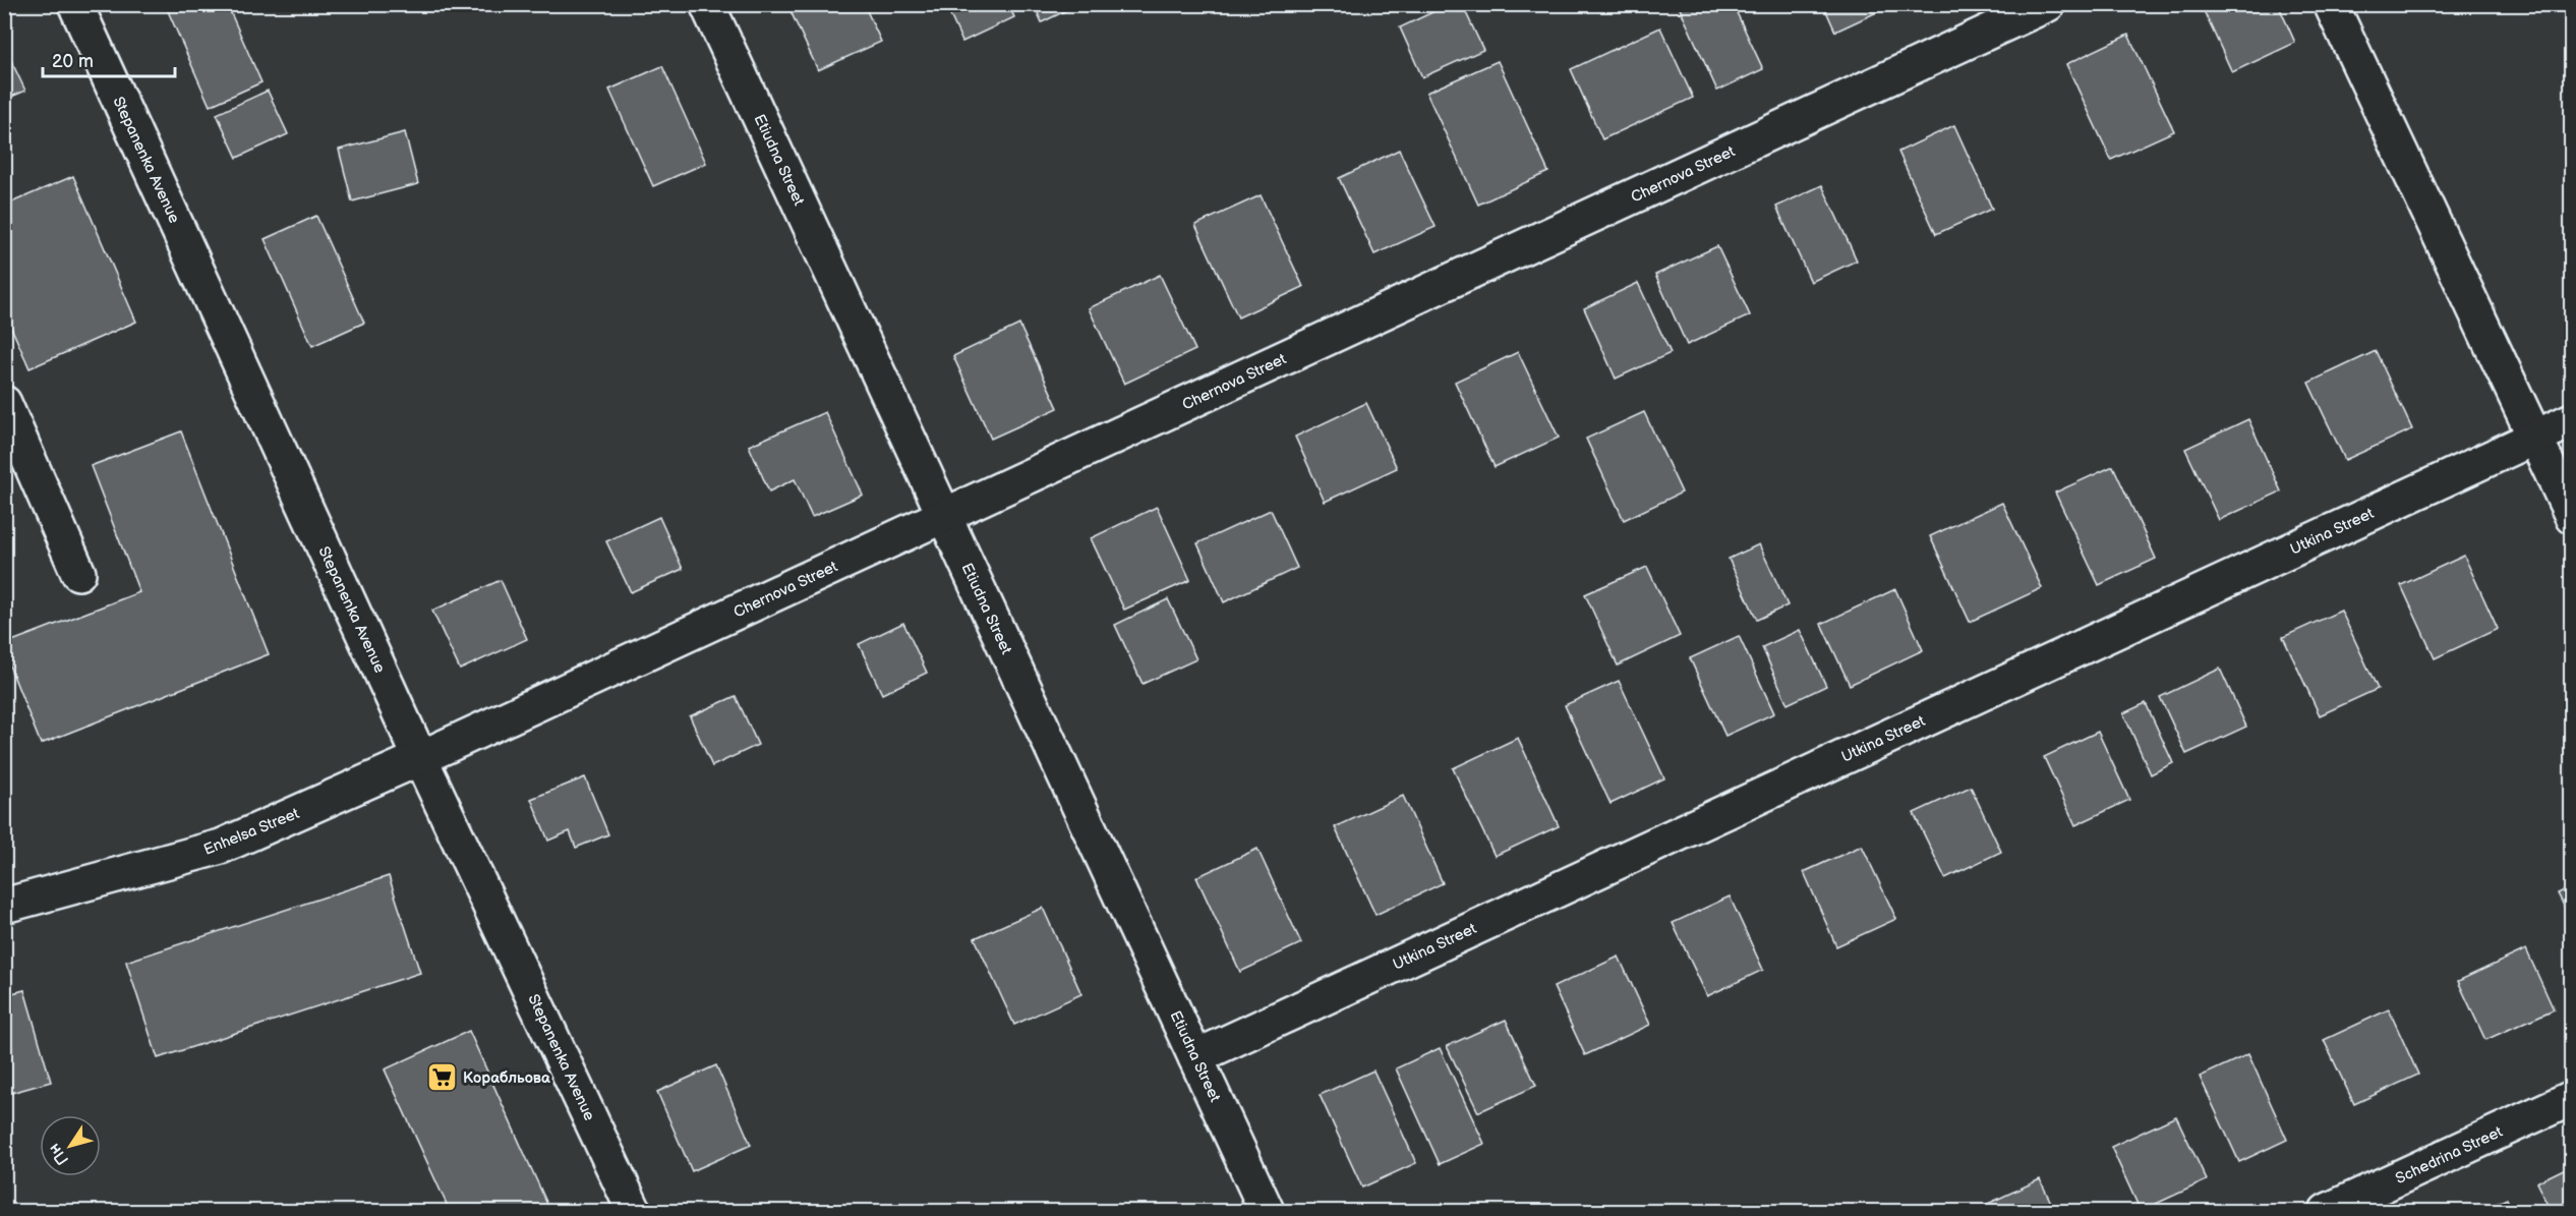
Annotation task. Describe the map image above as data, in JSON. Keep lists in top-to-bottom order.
{
  "streets": {
    "street": [
      "Stepanenka Avenue",
      "Etiudna Street",
      "Chernova Street",
      "Utkina Street",
      "Enhelsa Street",
      "Schedrina Street"
    ]
  },
  "crossings": [
    ["Stepanenka Avenue", "Chernova Street"],
    ["Stepanenka Avenue", "Enhelsa Street"],
    ["Etiudna Street", "Chernova Street"],
    ["Etiudna Street", "Utkina Street"],
    ["Chernova Street", "Enhelsa Street"]
  ],
  "places": {
    "supermarket": ["Корабльова"]
  },
  "scale_bar": "20 m",
  "north": "bottom left"
}
